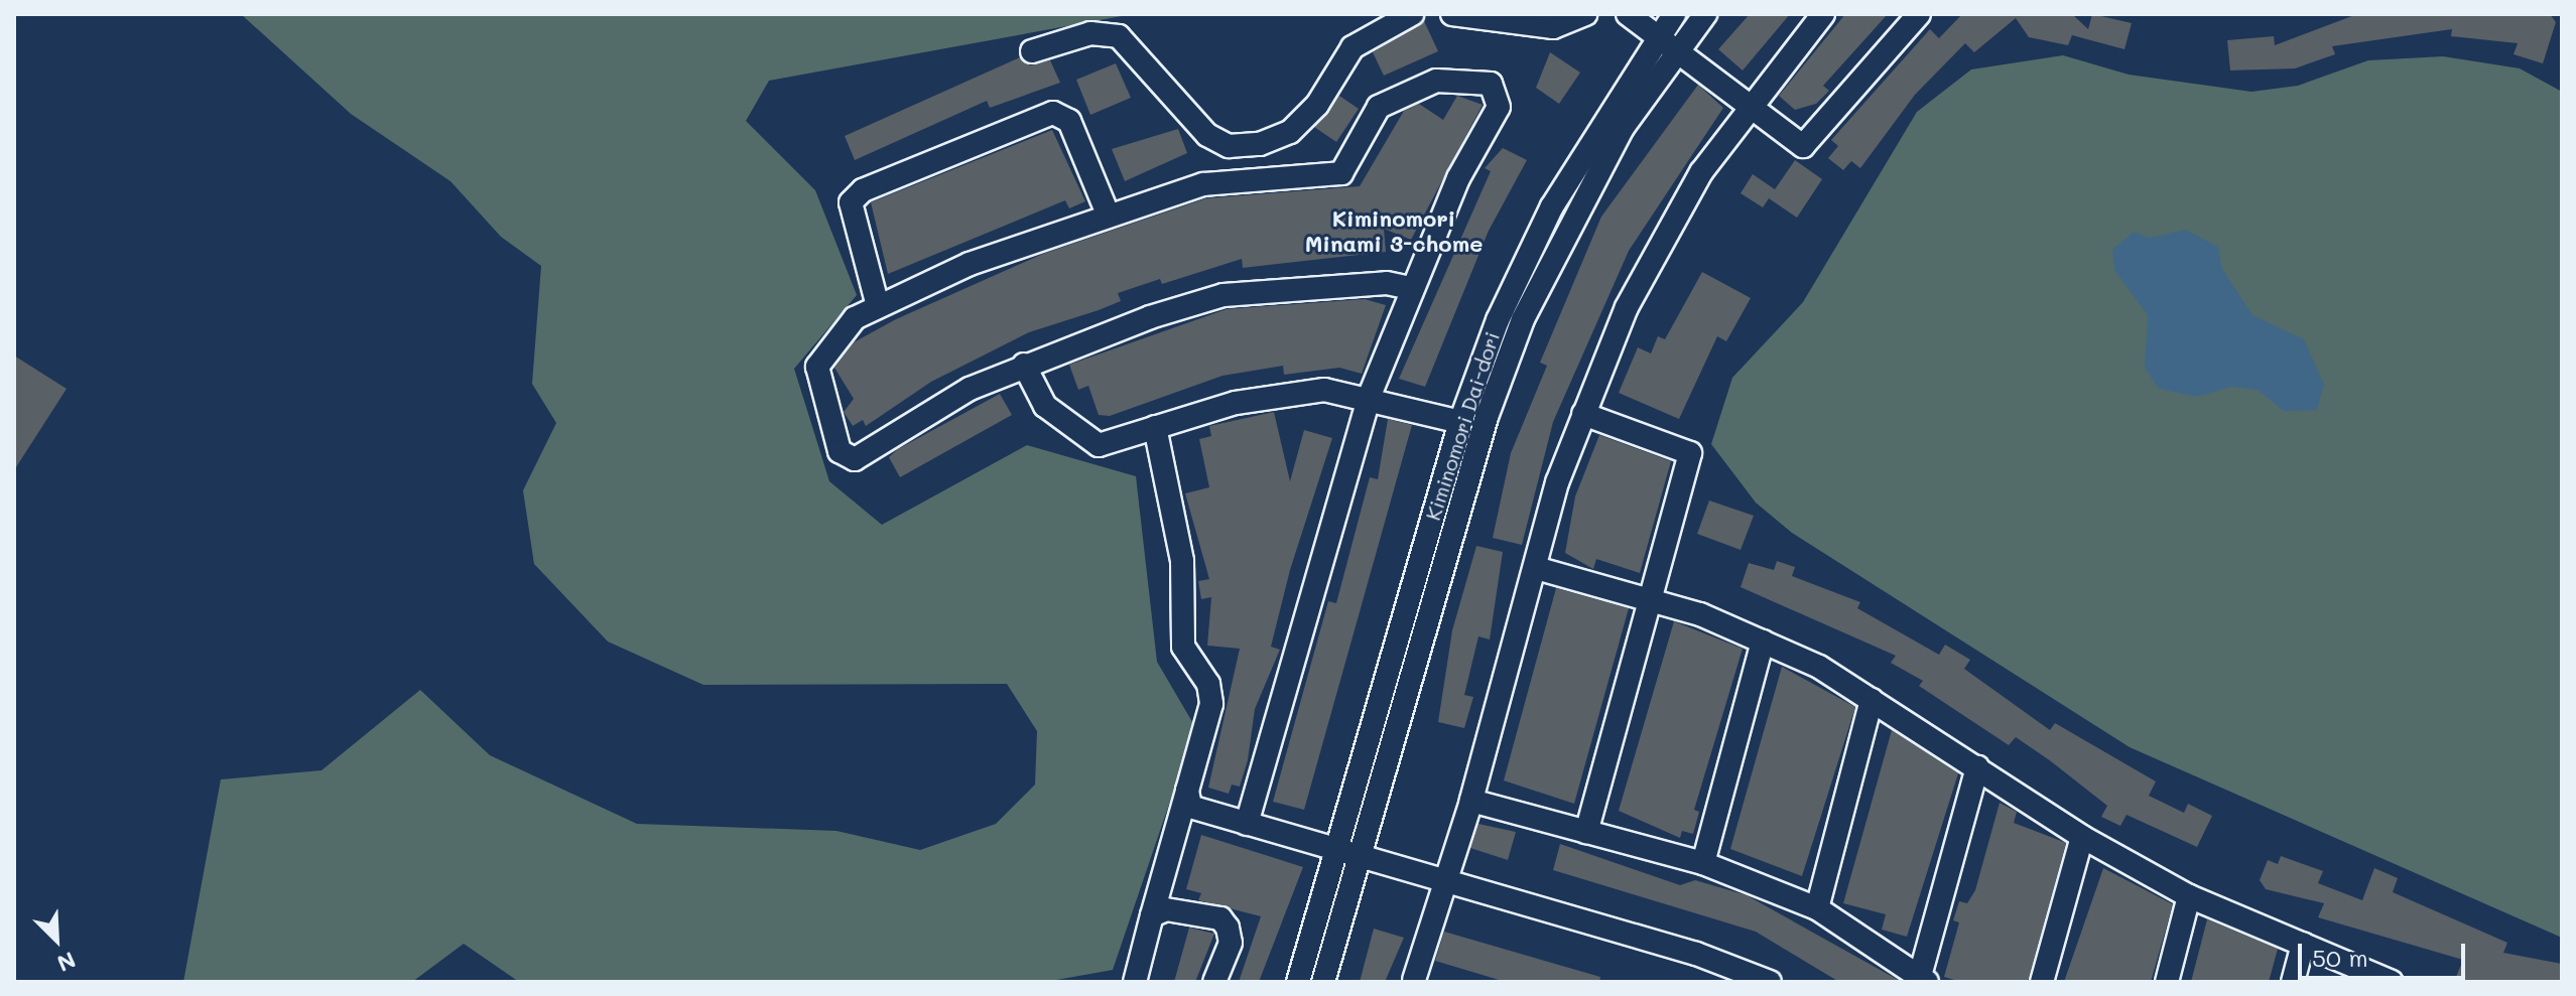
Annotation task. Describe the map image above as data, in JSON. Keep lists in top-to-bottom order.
{
  "streets": {
    "street": ["Kiminomori Dai-dori"]
  },
  "districts": ["Kiminomori Minami 3-chome"],
  "scale_bar": "50 m",
  "north": "bottom right"
}
